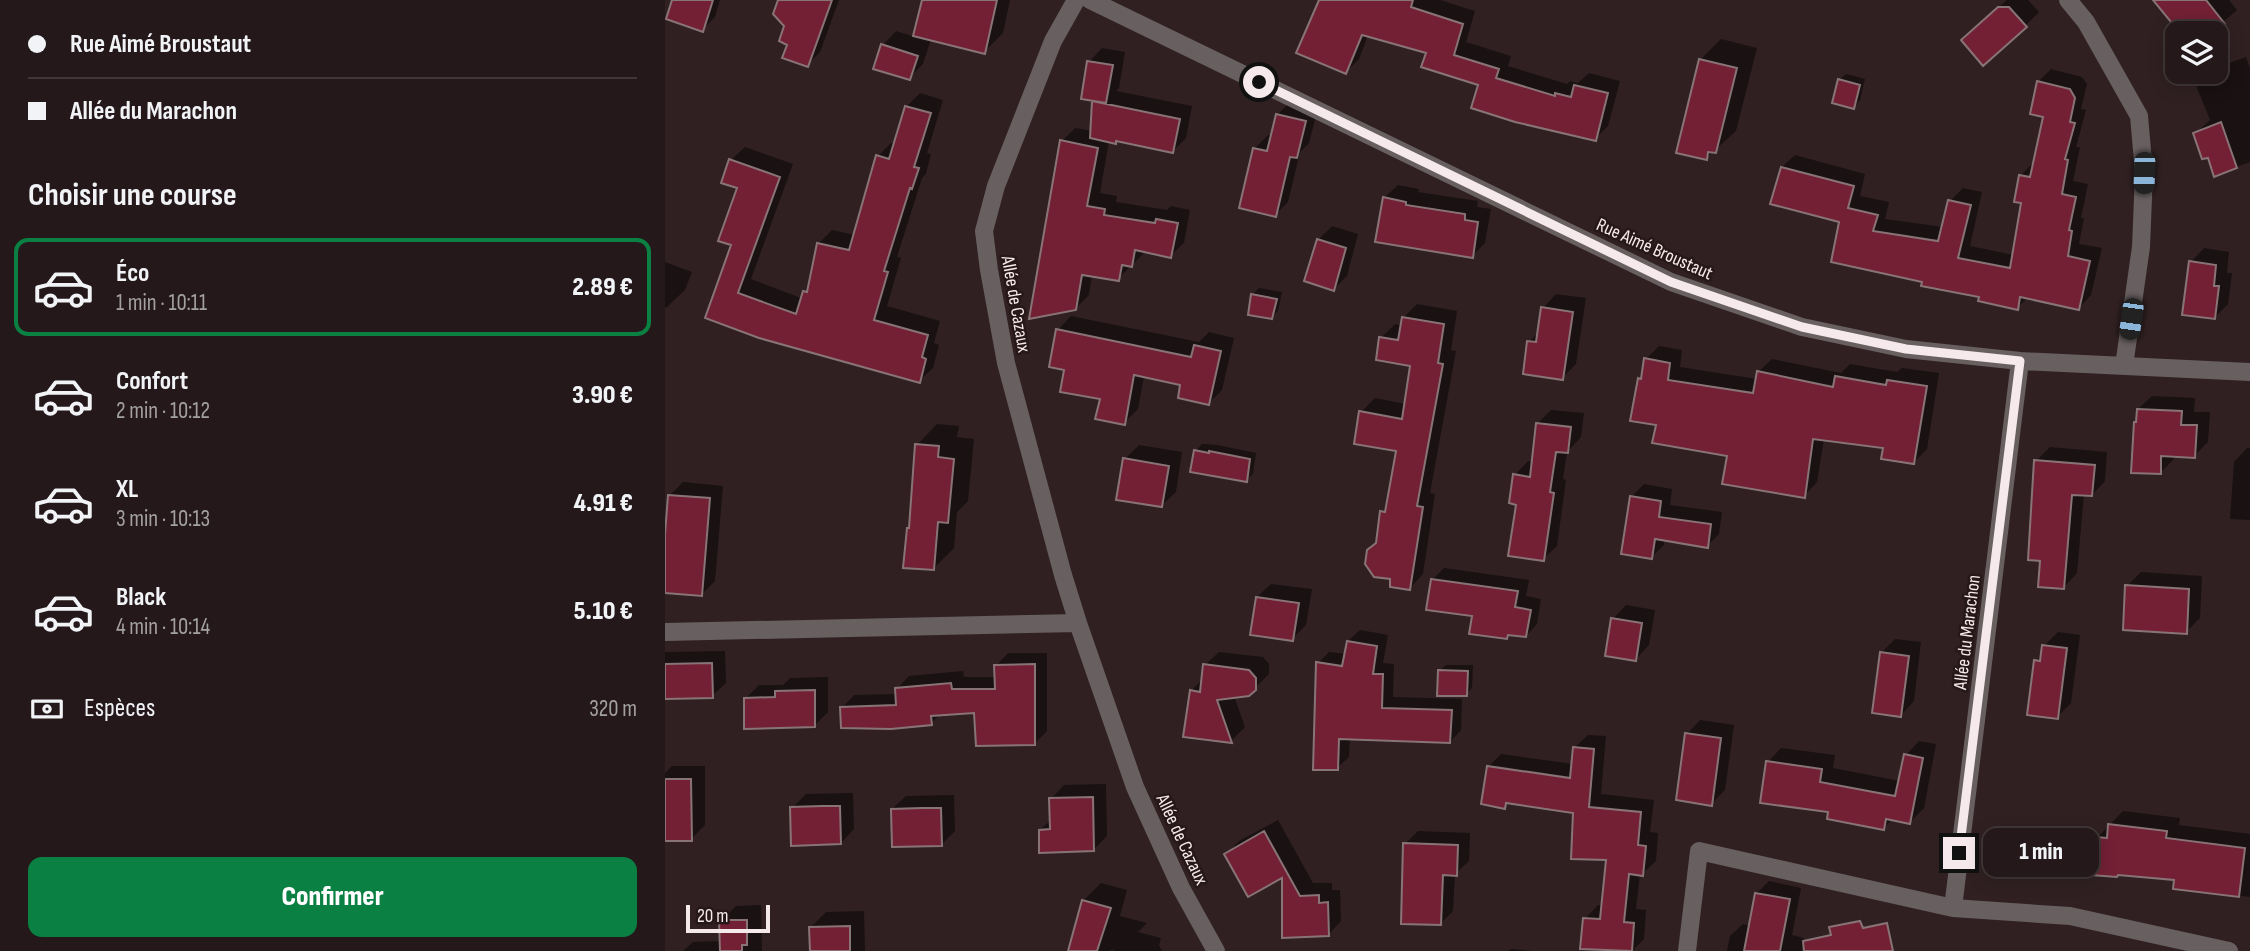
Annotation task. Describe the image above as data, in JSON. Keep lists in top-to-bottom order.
{
  "streets": {
    "street": ["Rue Aimé Broustaut", "Allée de Cazaux", "Allée du Marachon"]
  },
  "crossings": [
    ["Rue Aimé Broustaut", "Allée du Marachon"]
  ],
  "scale_bar": "20 m",
  "page": {
    "banner": ["Rue Aimé Broustaut", "Allée du Marachon"],
    "heading": "Choisir une course",
    "list": [
      {
        "name": "Éco",
        "note": "1 min · 10:11",
        "value": "2.89 €"
      },
      {
        "name": "Confort",
        "note": "2 min · 10:12",
        "value": "3.90 €"
      },
      {
        "name": "XL",
        "note": "3 min · 10:13",
        "value": "4.91 €"
      },
      {
        "name": "Black",
        "note": "4 min · 10:14",
        "value": "5.10 €"
      }
    ],
    "pay": ["Espèces", "320 m"],
    "bubble": "1 min",
    "buttons": "Confirmer",
    "scale": "20 m"
  }
}
